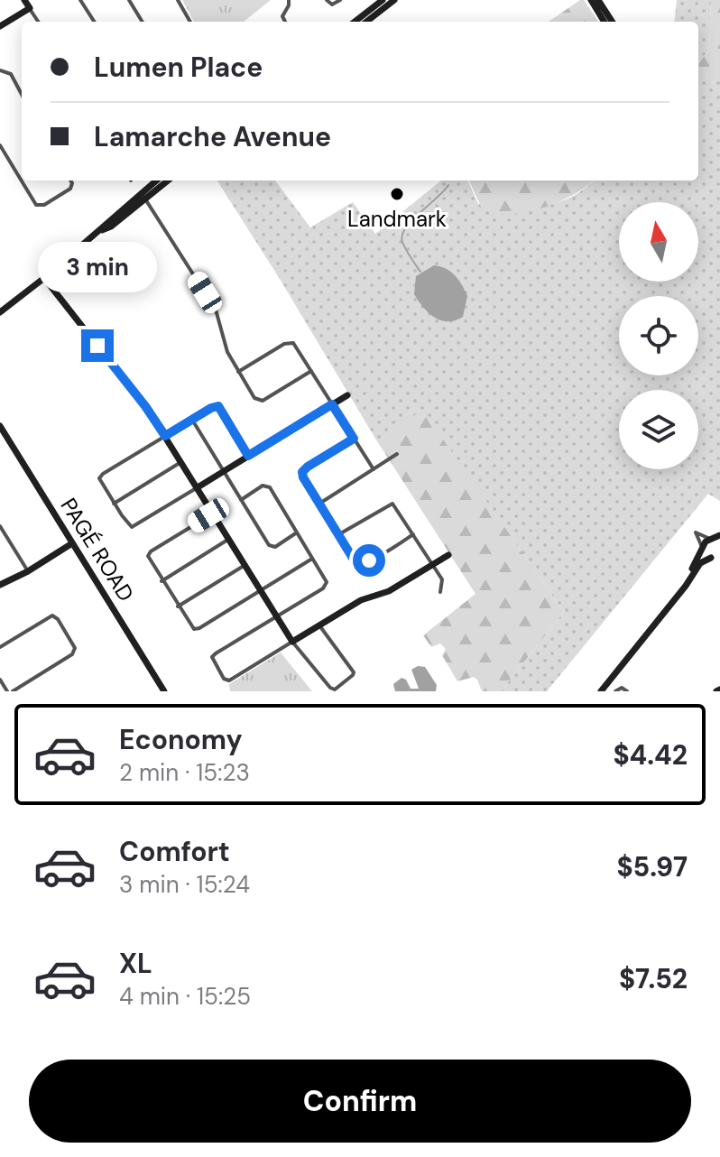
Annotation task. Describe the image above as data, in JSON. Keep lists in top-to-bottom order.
{
  "streets": {
    "street": ["PAGÉ ROAD"]
  },
  "places": ["Landmark"],
  "north": "top",
  "page": {
    "banner": ["Lumen Place", "Lamarche Avenue"],
    "bubble": "3 min",
    "list": [
      {
        "name": "Economy",
        "note": "2 min · 15:23",
        "value": "$4.42"
      },
      {
        "name": "Comfort",
        "note": "3 min · 15:24",
        "value": "$5.97"
      },
      {
        "name": "XL",
        "note": "4 min · 15:25",
        "value": "$7.52"
      }
    ],
    "buttons": "Confirm"
  }
}
